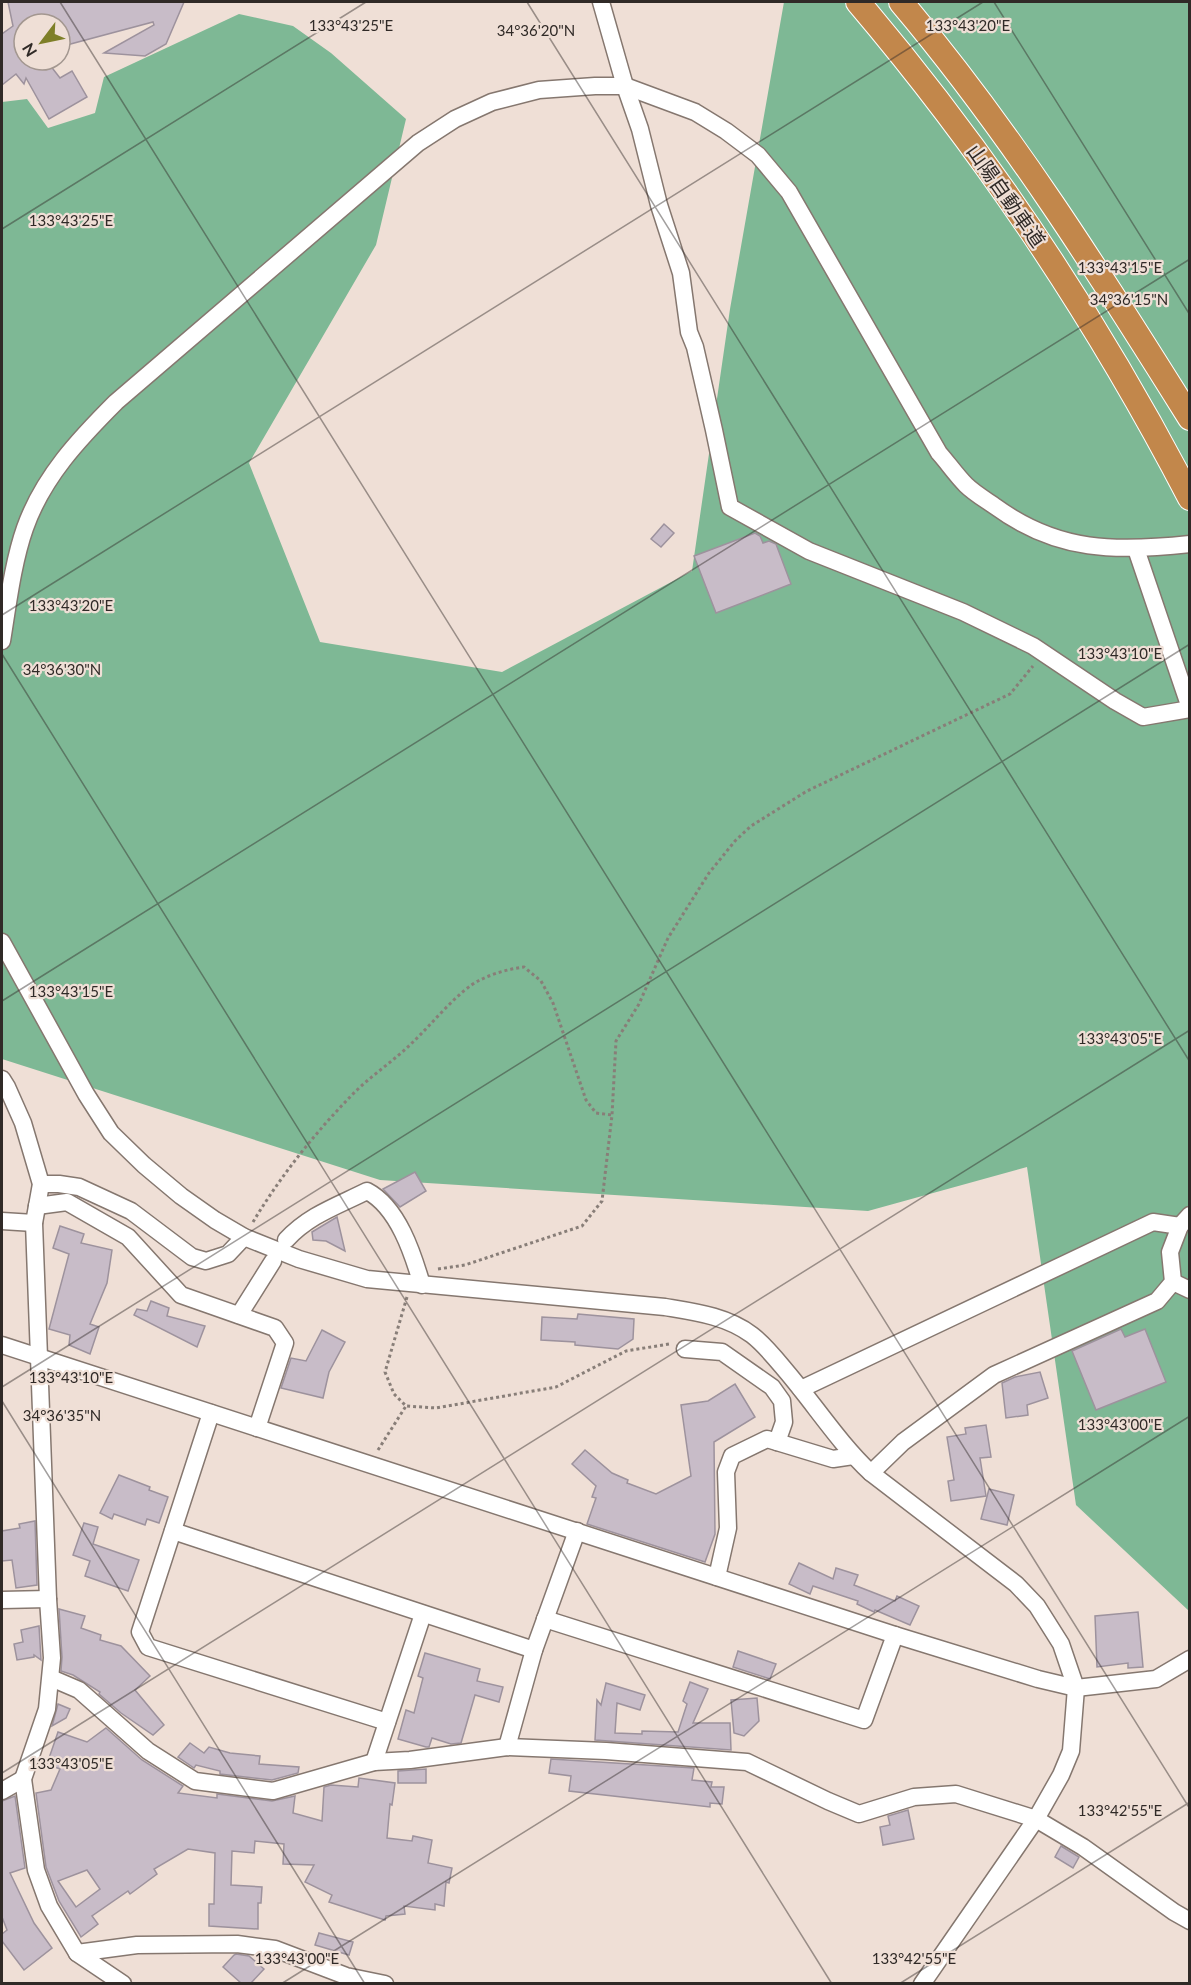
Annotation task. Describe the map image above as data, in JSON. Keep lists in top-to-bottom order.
{
  "streets": {
    "highway": ["山陽自動車道"]
  },
  "north": "bottom left",
  "coordinates": [
    "133°43'25\"E",
    "133°43'20\"E",
    "34°36'20\"N",
    "133°43'15\"E",
    "34°36'15\"N",
    "133°43'10\"E",
    "34°36'30\"N",
    "133°43'05\"E",
    "34°36'35\"N",
    "133°43'00\"E",
    "133°42'55\"E"
  ]
}
